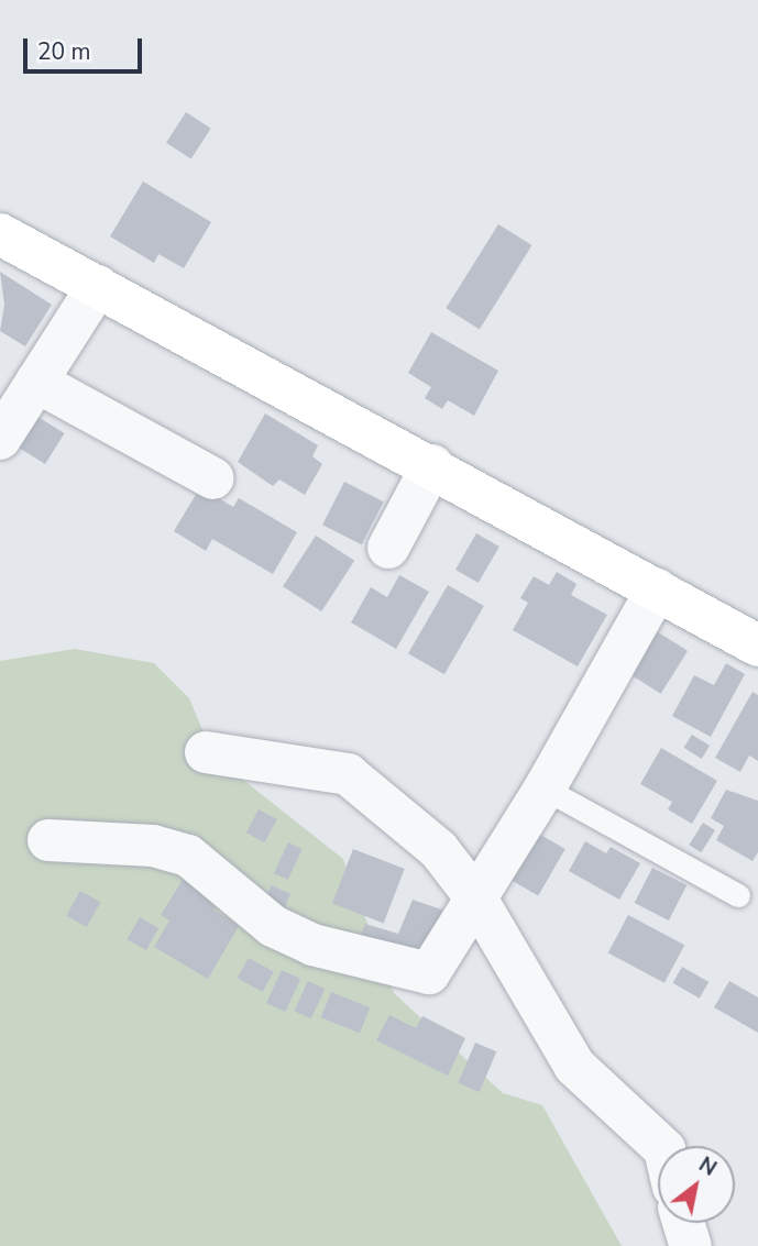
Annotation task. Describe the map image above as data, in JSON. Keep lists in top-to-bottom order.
{
  "scale_bar": "20 m",
  "north": "top right"
}
